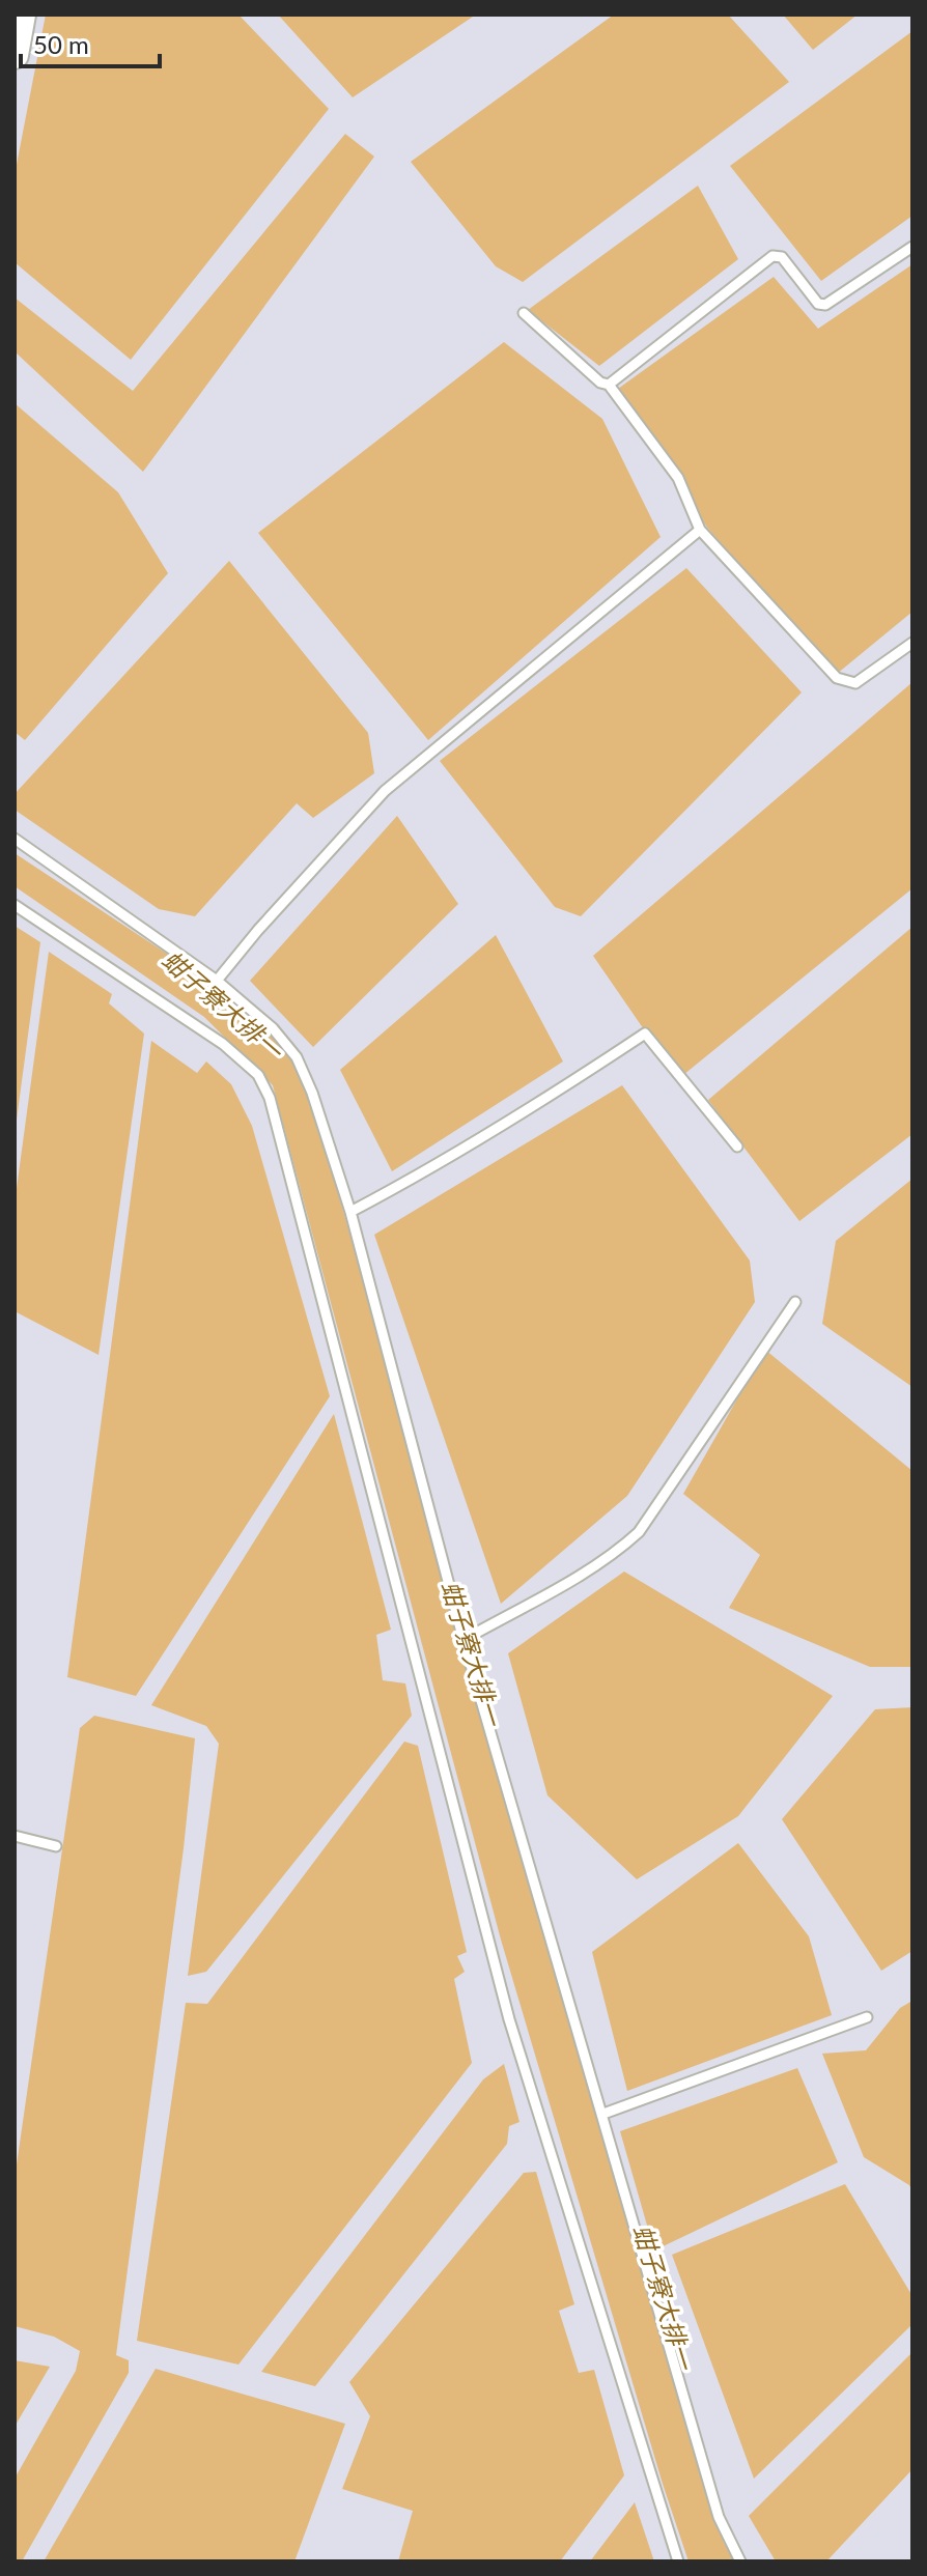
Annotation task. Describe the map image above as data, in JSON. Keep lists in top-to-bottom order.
{
  "water": ["蚶子寮大排一"],
  "scale_bar": "50 m"
}
